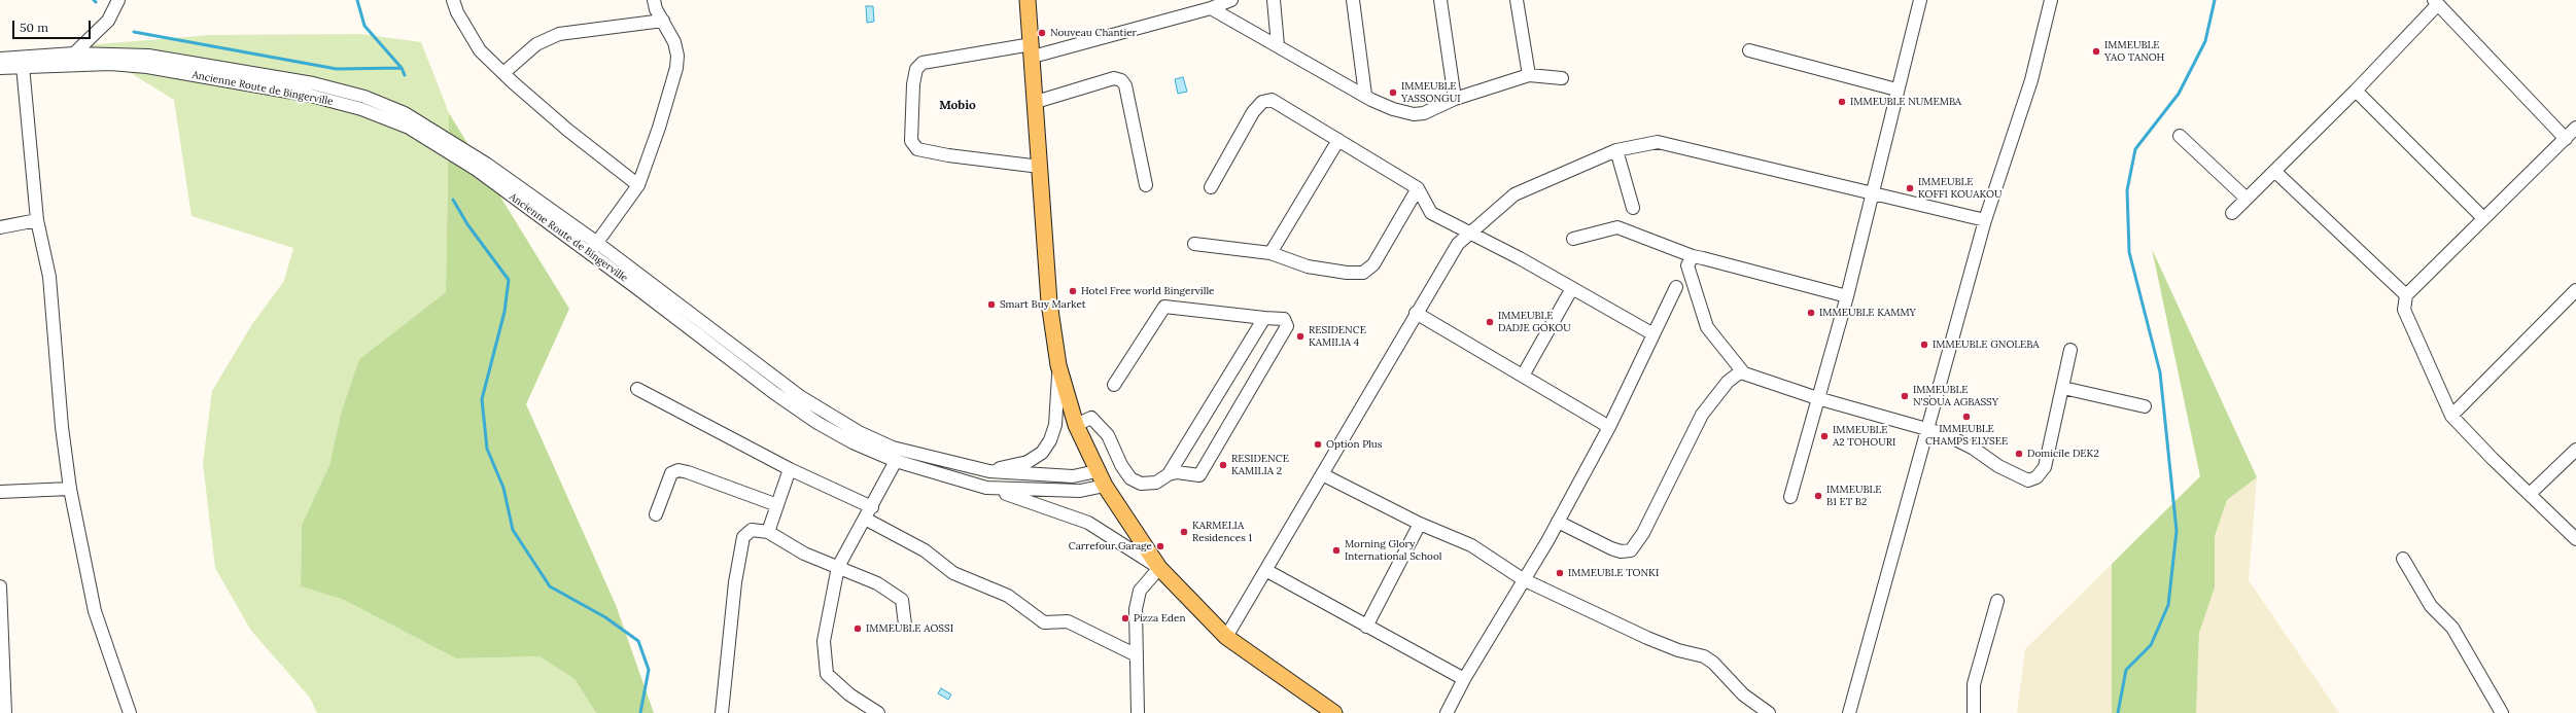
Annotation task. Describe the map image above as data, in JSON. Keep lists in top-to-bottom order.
{
  "streets": {
    "street": ["Ancienne Route de Bingerville"]
  },
  "districts": ["Mobio"],
  "places": [
    "Nouveau Chantier",
    "IMMEUBLE YAO TANOH",
    "IMMEUBLE YASSONGUI",
    "IMMEUBLE NUMEMBA",
    "IMMEUBLE KOFFI KOUAKOU",
    "Hotel Free world Bingerville",
    "Smart Buy Market",
    "IMMEUBLE KAMMY",
    "IMMEUBLE DADJE GOKOU",
    "RESIDENCE KAMILIA 4",
    "IMMEUBLE GNOLEBA",
    "IMMEUBLE N'SOUA AGBASSY",
    "IMMEUBLE CHAMPS ELYSEE",
    "IMMEUBLE A2 TOHOURI",
    "Option Plus",
    "Domicile DEK2",
    "RESIDENCE KAMILIA 2",
    "IMMEUBLE B1 ET B2",
    "KARMELIA Residences 1",
    "Carrefour Garage",
    "Morning Glory International School",
    "IMMEUBLE TONKI",
    "Pizza Eden",
    "IMMEUBLE AOSSI"
  ],
  "scale_bar": "50 m"
}
